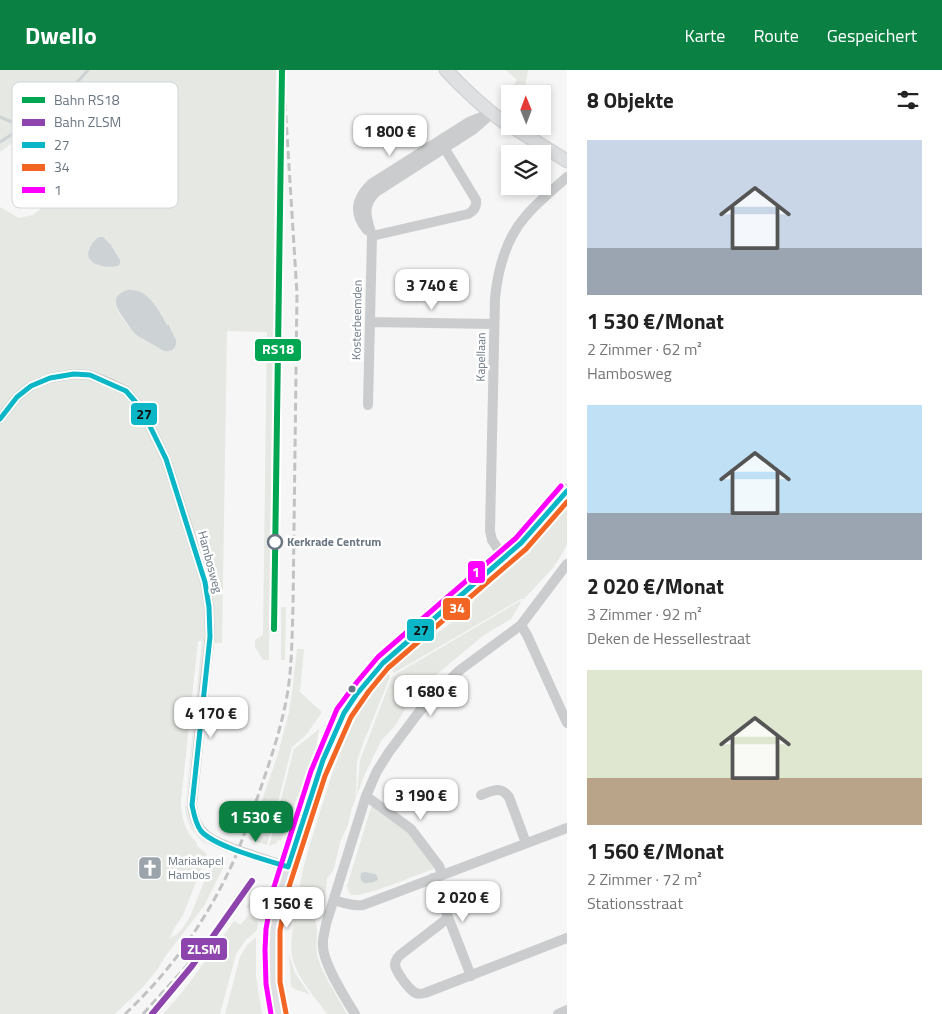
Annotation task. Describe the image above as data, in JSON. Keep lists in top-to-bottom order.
{
  "streets": {
    "street": ["Kosterbeemden", "Kapellaan", "Hambosweg"]
  },
  "places": {
    "other": ["Kerkrade Centrum"],
    "church": ["Mariakapel Hambos"]
  },
  "lines": [
    "rail line RS18",
    "transit line 27",
    "transit line 1",
    "transit line 34",
    "rail line ZLSM"
  ],
  "legend": [
    "Bahn RS18",
    "Bahn ZLSM",
    "27",
    "34",
    "1"
  ],
  "north": "top",
  "page": {
    "header": "Dwello",
    "nav": ["Karte", "Route", "Gespeichert"],
    "heading": "8 Objekte",
    "price": [
      "1 800 €",
      "3 740 €",
      "1 680 €",
      "4 170 €",
      "3 190 €",
      "1 530 €",
      "2 020 €",
      "1 560 €"
    ],
    "list": [
      {
        "name": "1 530 €/Monat",
        "note": "2 Zimmer · 62 m² · Hambosweg"
      },
      {
        "name": "2 020 €/Monat",
        "note": "3 Zimmer · 92 m² · Deken de Hessellestraat"
      },
      {
        "name": "1 560 €/Monat",
        "note": "2 Zimmer · 72 m² · Stationsstraat"
      }
    ]
  }
}
